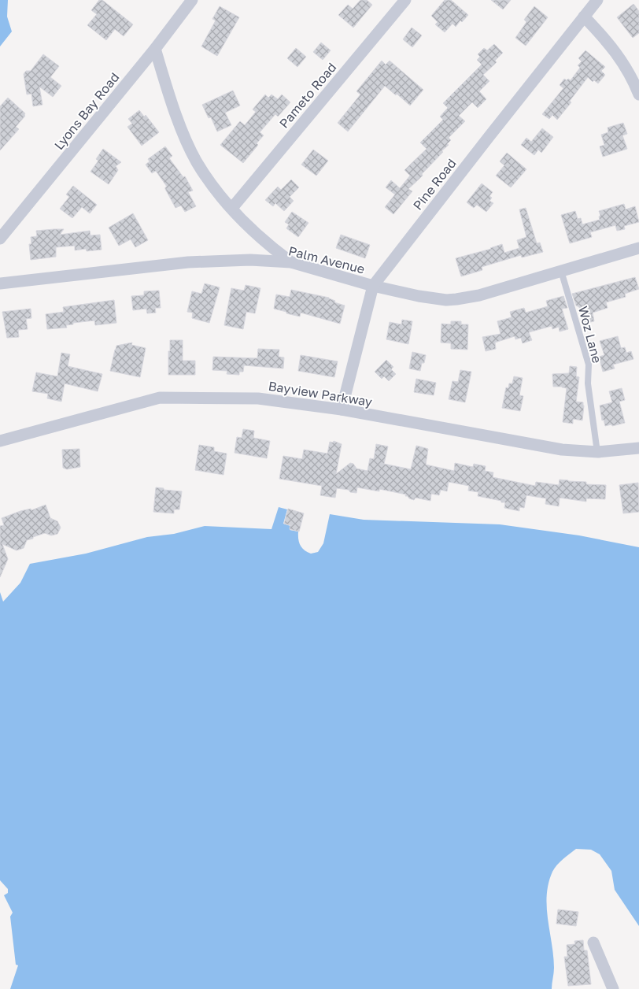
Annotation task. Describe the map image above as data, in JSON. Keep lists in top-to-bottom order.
{
  "streets": {
    "street": [
      "Pameto Road",
      "Lyons Bay Road",
      "Pine Road",
      "Palm Avenue",
      "Bayview Parkway"
    ],
    "lane": ["Woz Lane"]
  },
  "crossings": [
    ["Pine Road", "Palm Avenue"],
    ["Pine Road", "Bayview Parkway"],
    ["Palm Avenue", "Woz Lane"],
    ["Woz Lane", "Bayview Parkway"]
  ]
}
